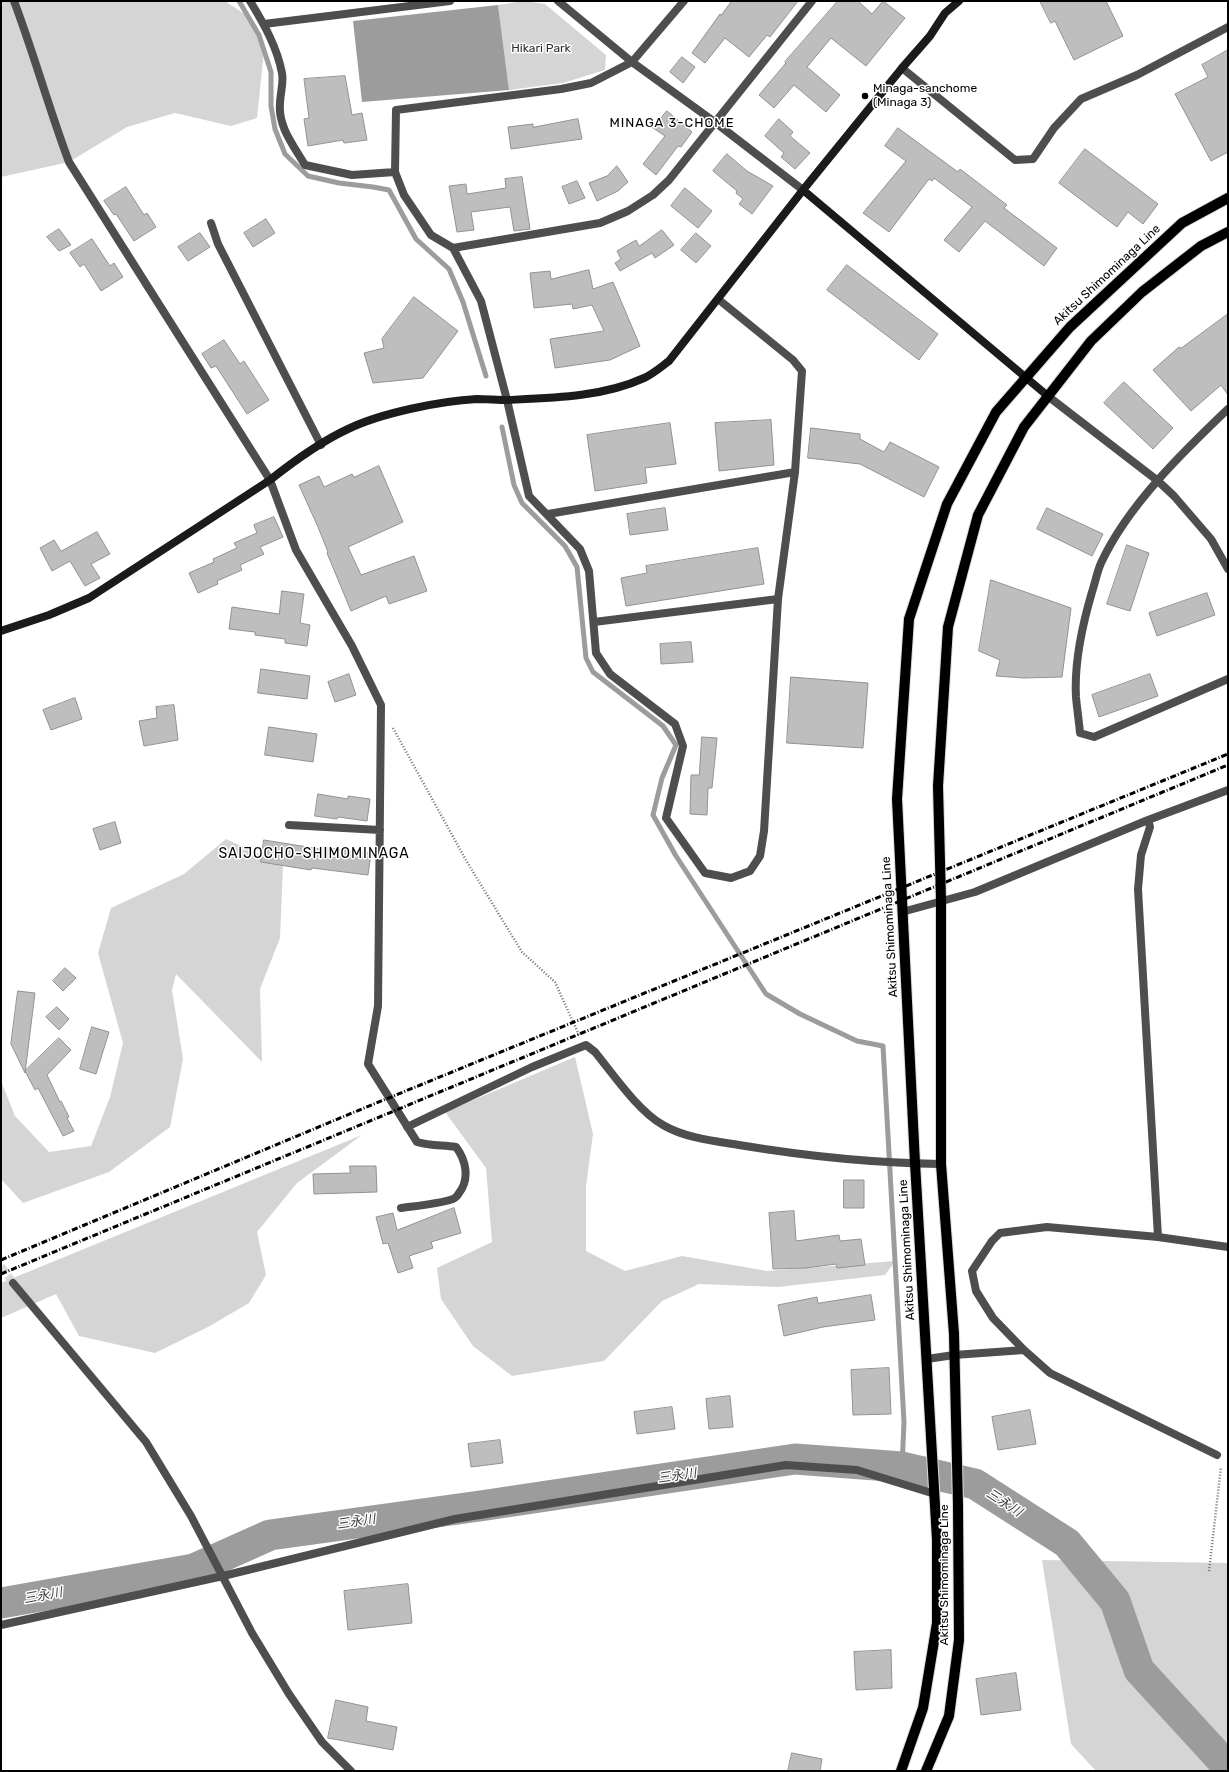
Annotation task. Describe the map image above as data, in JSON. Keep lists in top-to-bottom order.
{
  "streets": {
    "main road": ["Akitsu Shimominaga Line"]
  },
  "districts": ["MINAGA 3-CHOME", "SAIJOCHO-SHIMOMINAGA"],
  "water": ["三永川"],
  "parks": ["Hikari Park"],
  "places": ["Minaga-sanchome (Minaga 3)"]
}
